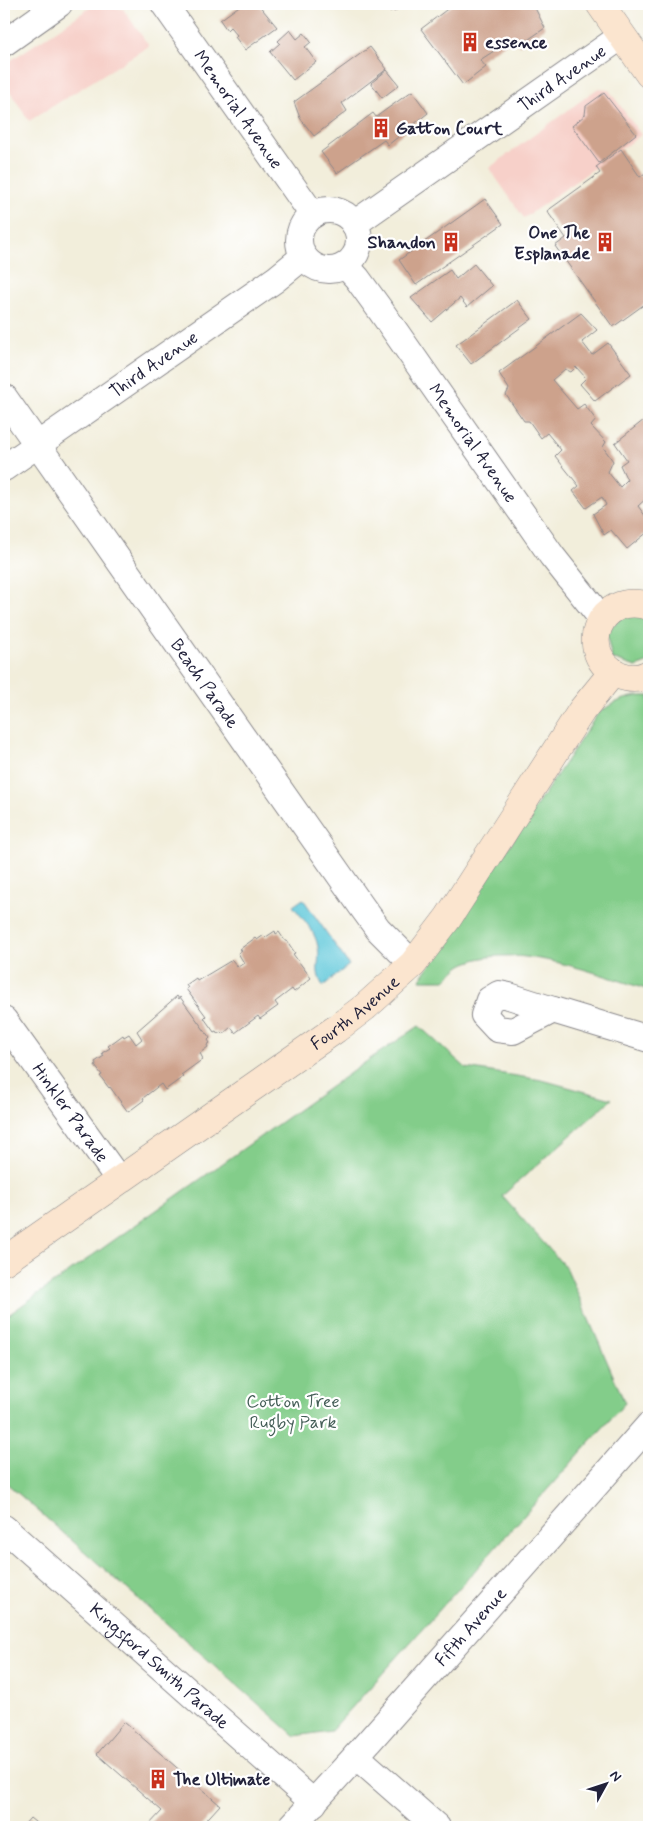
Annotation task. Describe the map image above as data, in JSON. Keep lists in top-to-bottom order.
{
  "streets": {
    "street": [
      "Third Avenue",
      "Memorial Avenue",
      "Beach Parade",
      "Fourth Avenue",
      "Hinkler Parade",
      "Fifth Avenue",
      "Kingsford Smith Parade"
    ]
  },
  "crossings": [
    ["Third Avenue", "Memorial Avenue"],
    ["Third Avenue", "Beach Parade"],
    ["Beach Parade", "Fourth Avenue"],
    ["Fourth Avenue", "Hinkler Parade"],
    ["Fifth Avenue", "Kingsford Smith Parade"]
  ],
  "parks": ["Cotton Tree Rugby Park"],
  "places": {
    "building": [
      "essence",
      "Gatton Court",
      "Shandon",
      "One The Esplanade",
      "The Ultimate"
    ]
  },
  "north": "top right"
}
